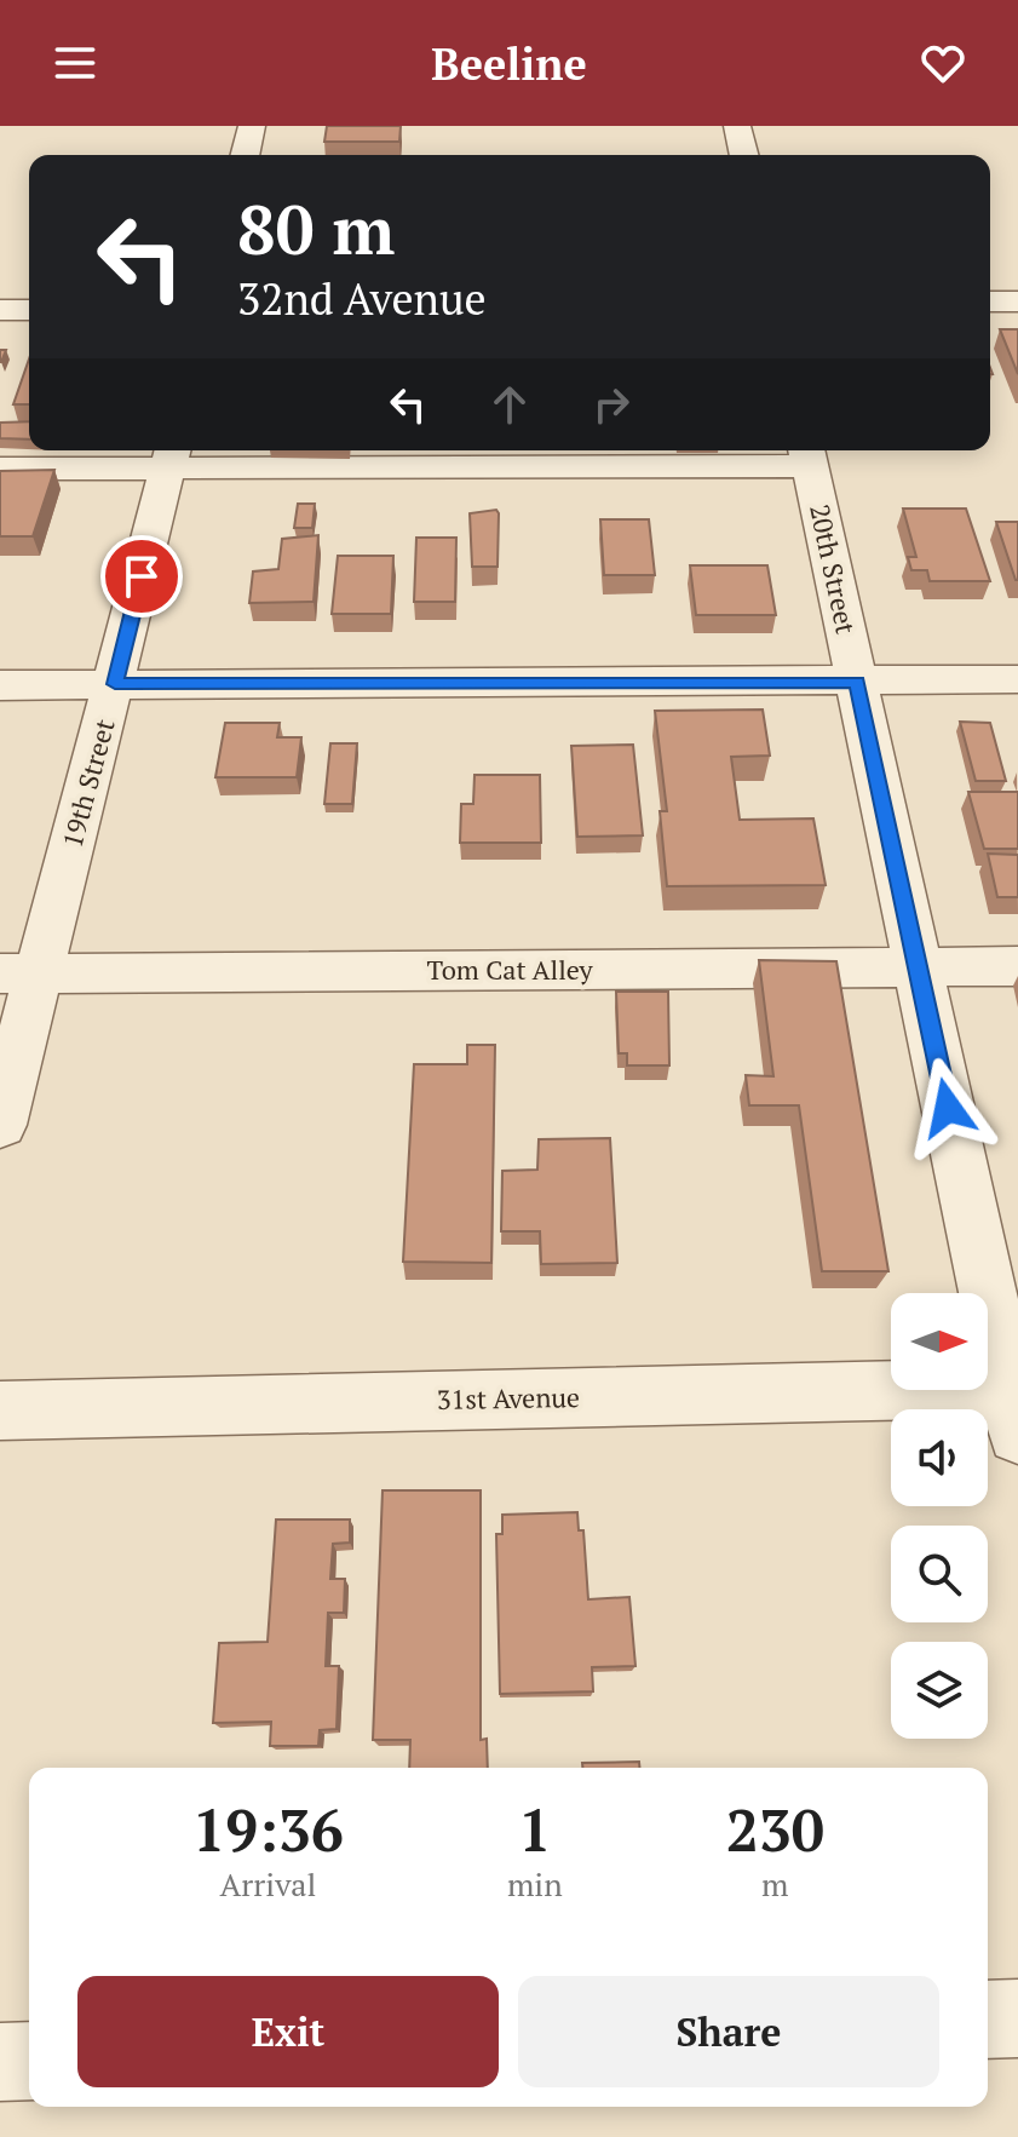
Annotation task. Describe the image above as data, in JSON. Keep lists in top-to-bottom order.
{
  "streets": {
    "street": [
      "20th Street",
      "19th Street",
      "Tom Cat Alley",
      "31st Avenue"
    ]
  },
  "crossings": [
    ["20th Street", "Tom Cat Alley"],
    ["20th Street", "31st Avenue"],
    ["19th Street", "Tom Cat Alley"]
  ],
  "north": "right",
  "page": {
    "header": "Beeline",
    "turn": ["80 m", "32nd Avenue"],
    "eta": [
      "19:36",
      "Arrival",
      "1",
      "min",
      "230",
      "m"
    ],
    "buttons": ["Exit", "Share"]
  }
}
